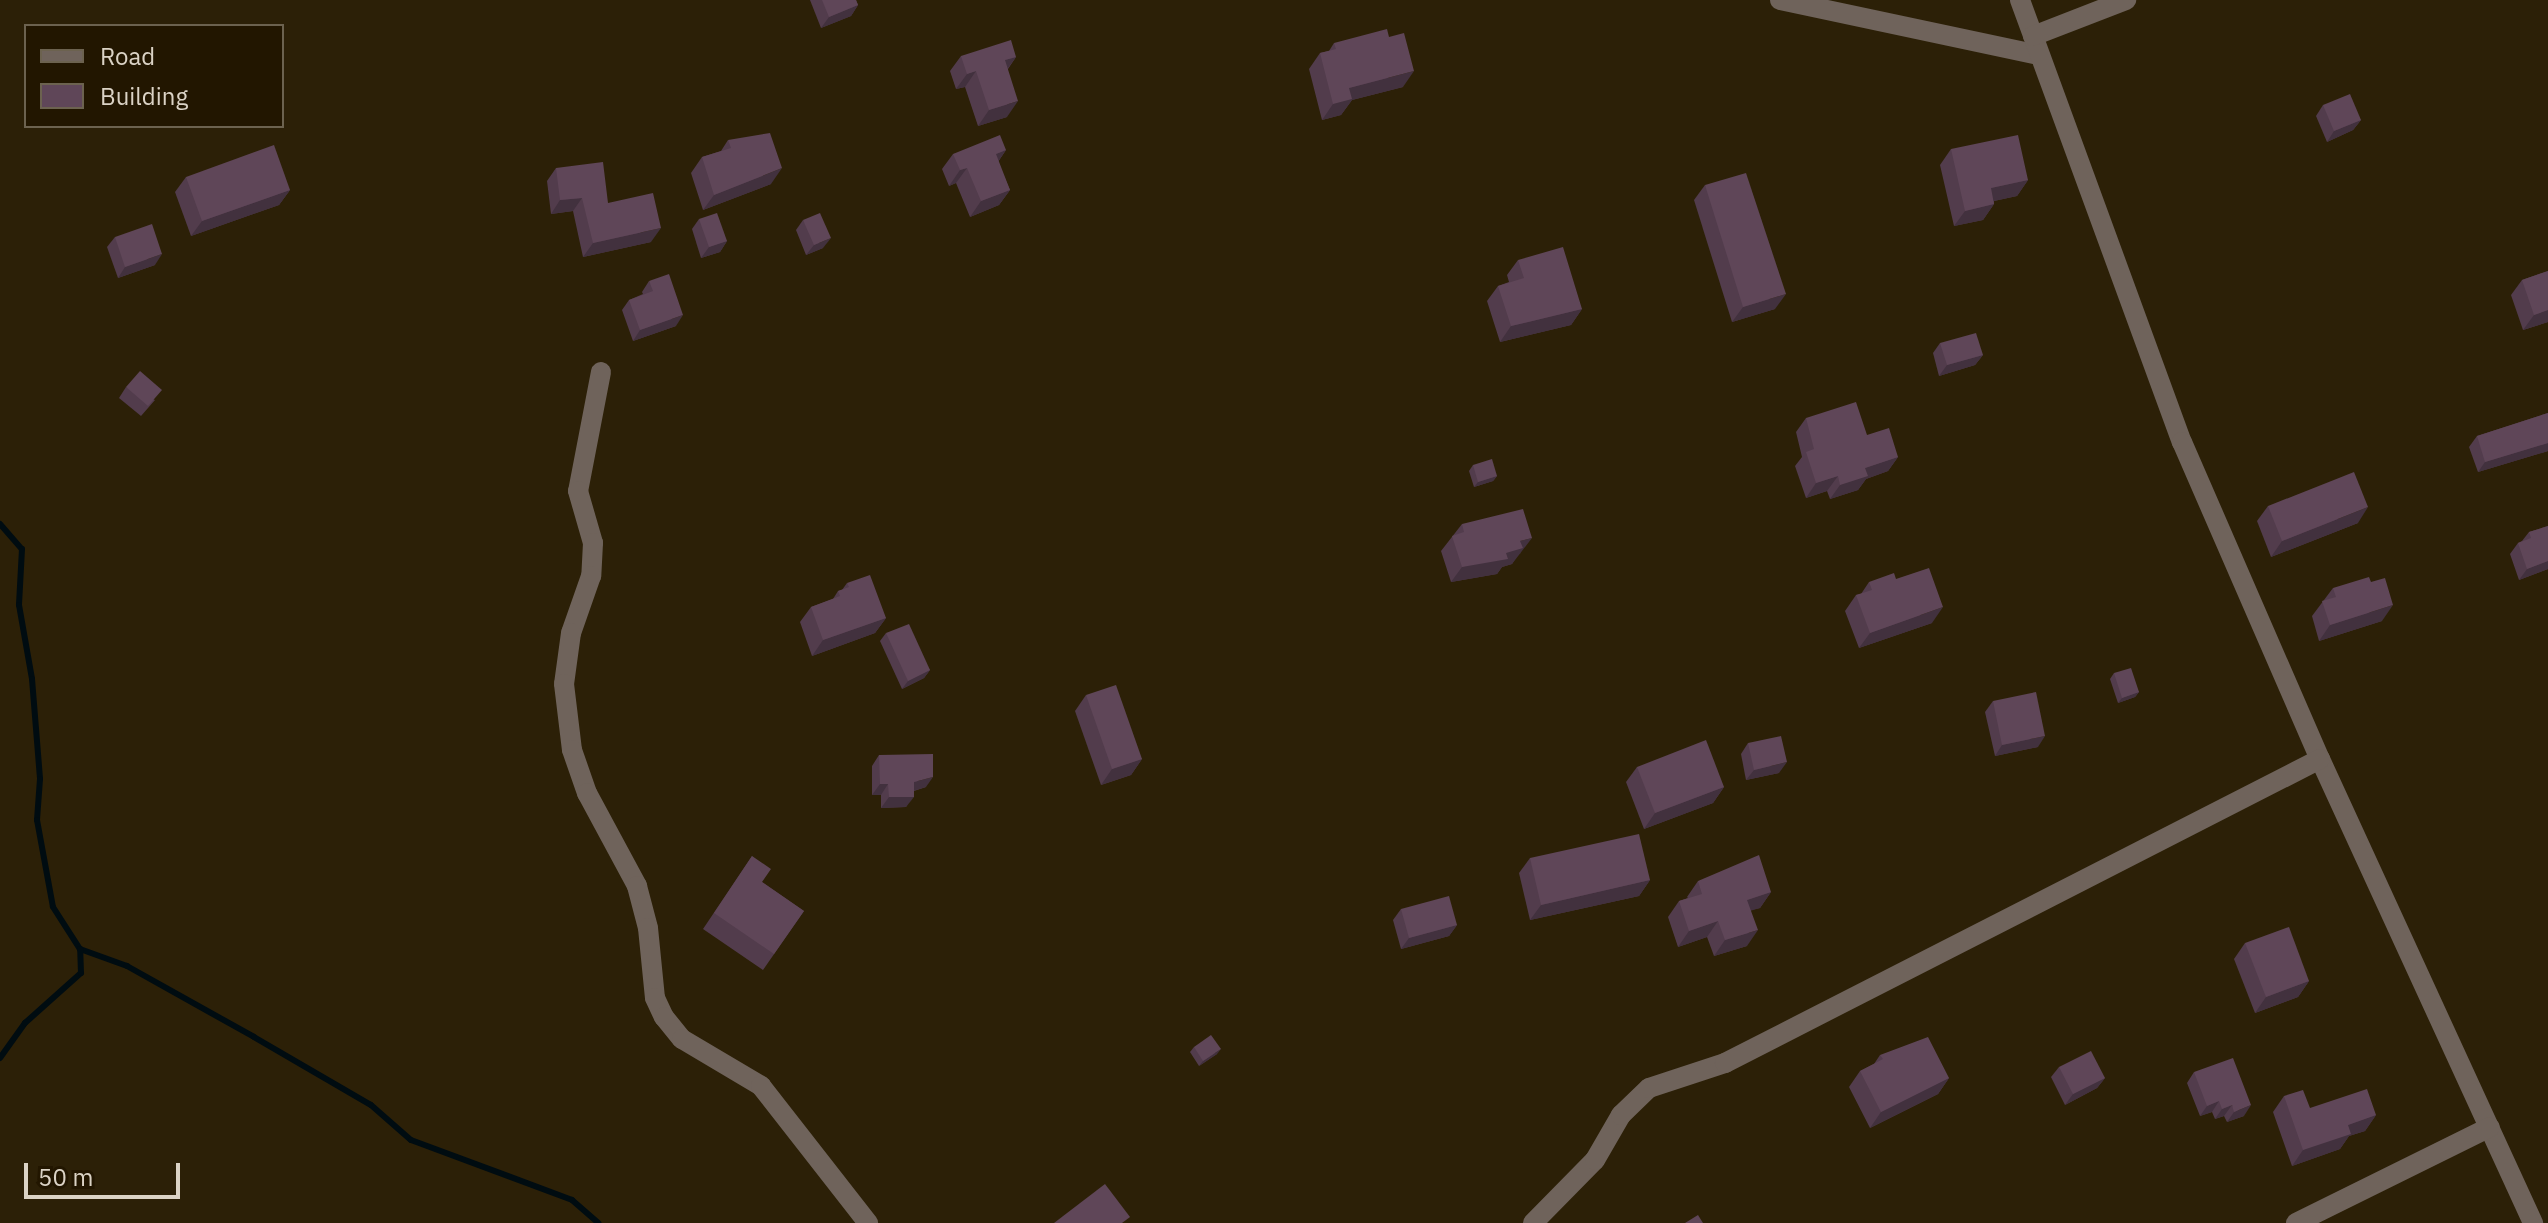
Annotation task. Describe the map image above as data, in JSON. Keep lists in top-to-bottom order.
{
  "legend": ["Road", "Building"],
  "scale_bar": "50 m"
}
